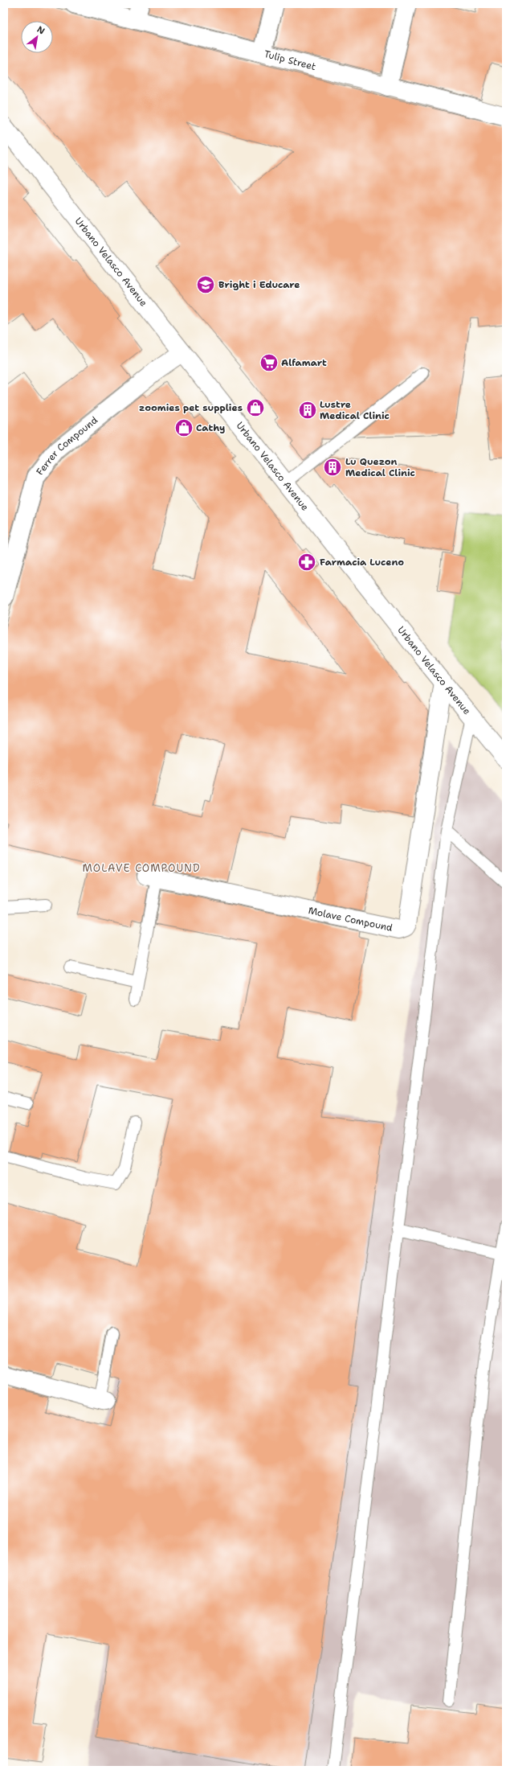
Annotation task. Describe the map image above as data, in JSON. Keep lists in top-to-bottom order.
{
  "streets": {
    "street": [
      "Tulip Street",
      "Urbano Velasco Avenue",
      "Ferrer Compound",
      "Molave Compound"
    ]
  },
  "crossings": [
    ["Urbano Velasco Avenue", "Ferrer Compound"],
    ["Urbano Velasco Avenue", "Molave Compound"]
  ],
  "districts": ["MOLAVE COMPOUND"],
  "places": {
    "school or university": ["Bright i Educare"],
    "supermarket": ["Alfamart"],
    "shop": ["zoomies pet supplies", "Cathy"],
    "building": ["Lustre Medical Clinic", "Lu Quezon Medical Clinic"],
    "pharmacy": ["Farmacia Luceno"]
  },
  "north": "top right"
}
